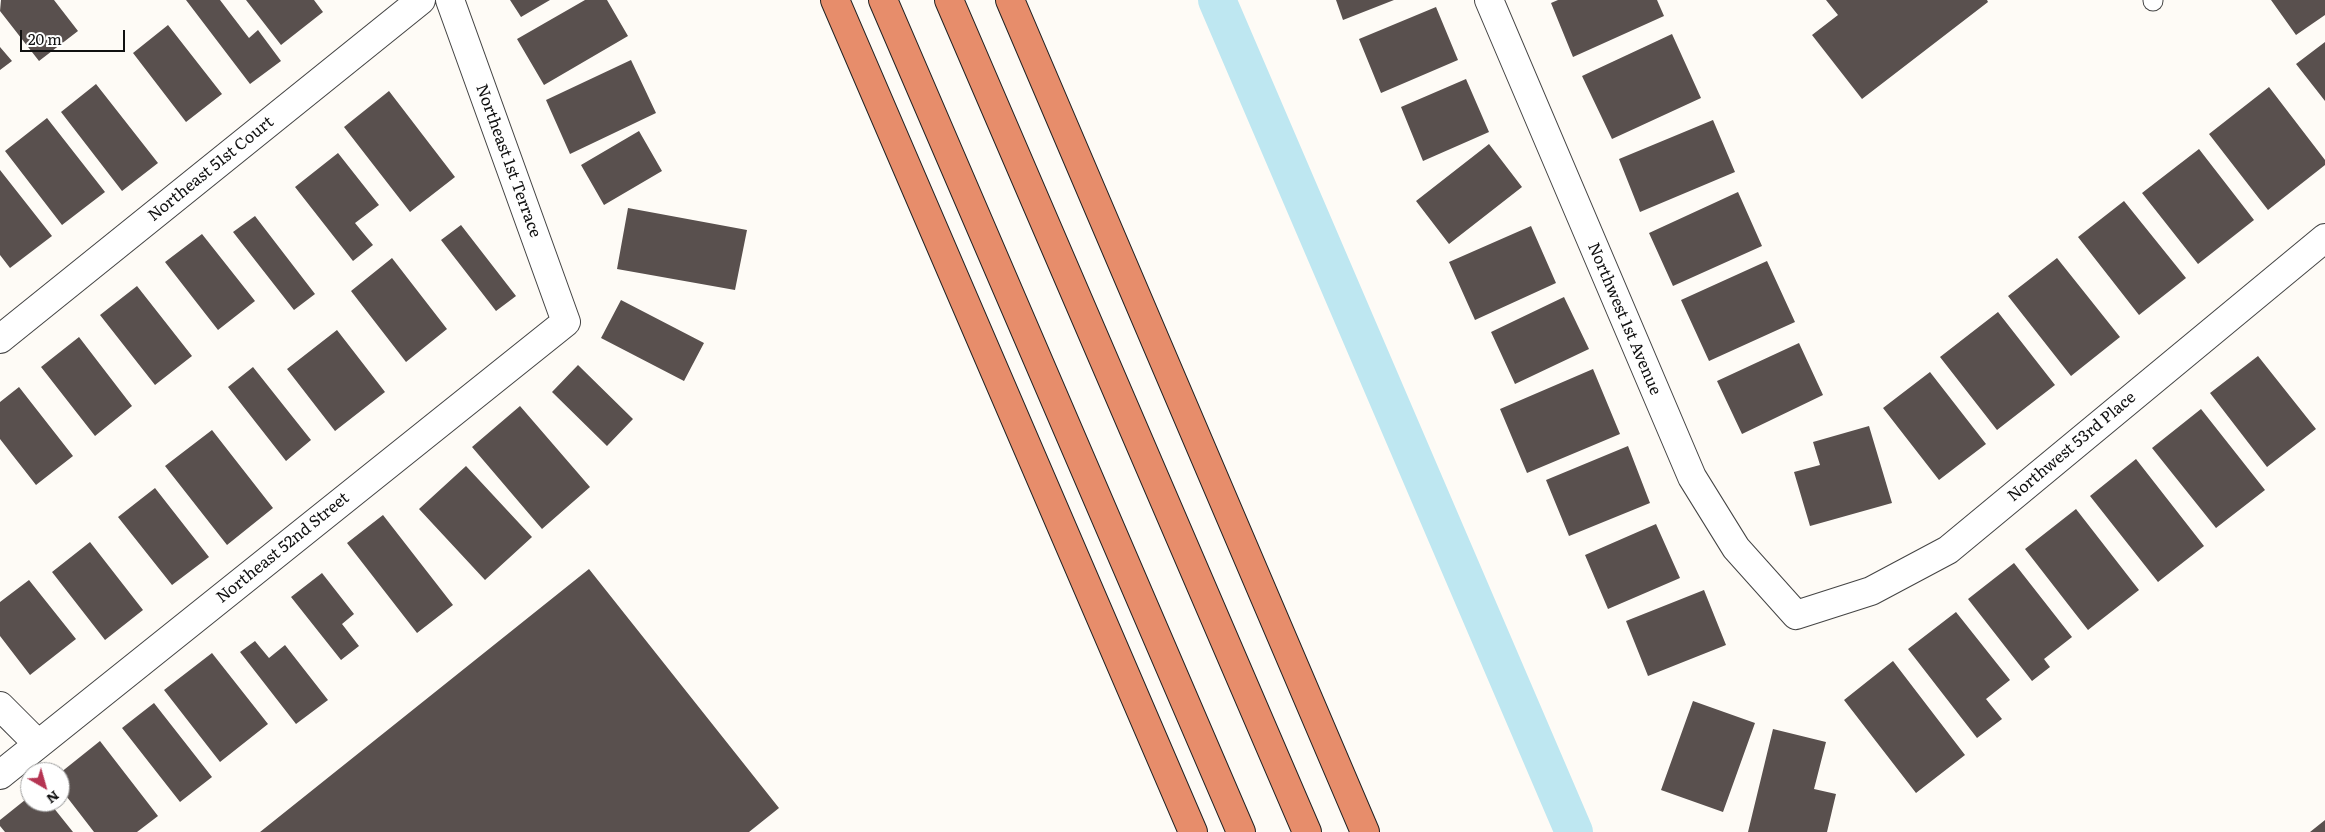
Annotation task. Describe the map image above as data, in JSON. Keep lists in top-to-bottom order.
{
  "streets": {
    "street": [
      "Northeast 1st Terrace",
      "Northeast 51st Court",
      "Northwest 1st Avenue",
      "Northwest 53rd Place",
      "Northeast 52nd Street"
    ]
  },
  "crossings": [
    ["Northeast 1st Terrace", "Northeast 52nd Street"],
    ["Northwest 1st Avenue", "Northwest 53rd Place"]
  ],
  "scale_bar": "20 m",
  "north": "bottom right"
}
